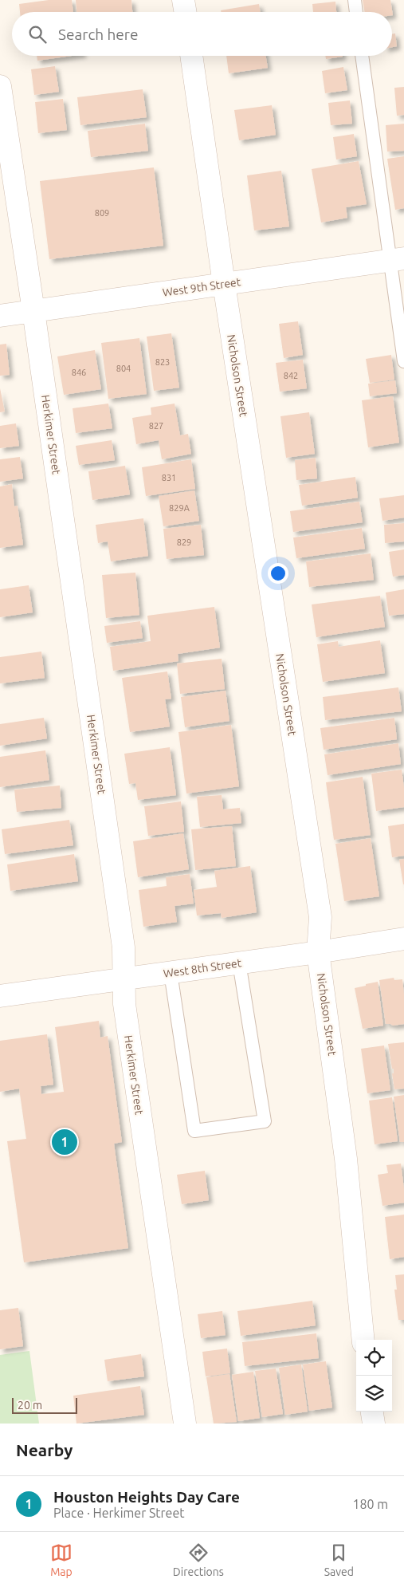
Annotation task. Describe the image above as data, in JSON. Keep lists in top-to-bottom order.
{
  "streets": {
    "street": [
      "West 9th Street",
      "Nicholson Street",
      "Herkimer Street",
      "West 8th Street"
    ]
  },
  "crossings": [
    ["West 9th Street", "Nicholson Street"],
    ["West 9th Street", "Herkimer Street"],
    ["Nicholson Street", "West 8th Street"],
    ["Herkimer Street", "West 8th Street"]
  ],
  "house_numbers": [
    "809",
    "823",
    "804",
    "846",
    "842",
    "827",
    "831",
    "829A",
    "829"
  ],
  "scale_bar": "20 m",
  "page": {
    "search": "Search here",
    "pins": "1",
    "scale": "20 m",
    "heading": "Nearby",
    "list": [
      {
        "mark": "1",
        "name": "Houston Heights Day Care",
        "note": "Place · Herkimer Street",
        "value": "180 m"
      }
    ],
    "nav": ["Map", "Directions", "Saved"]
  }
}
